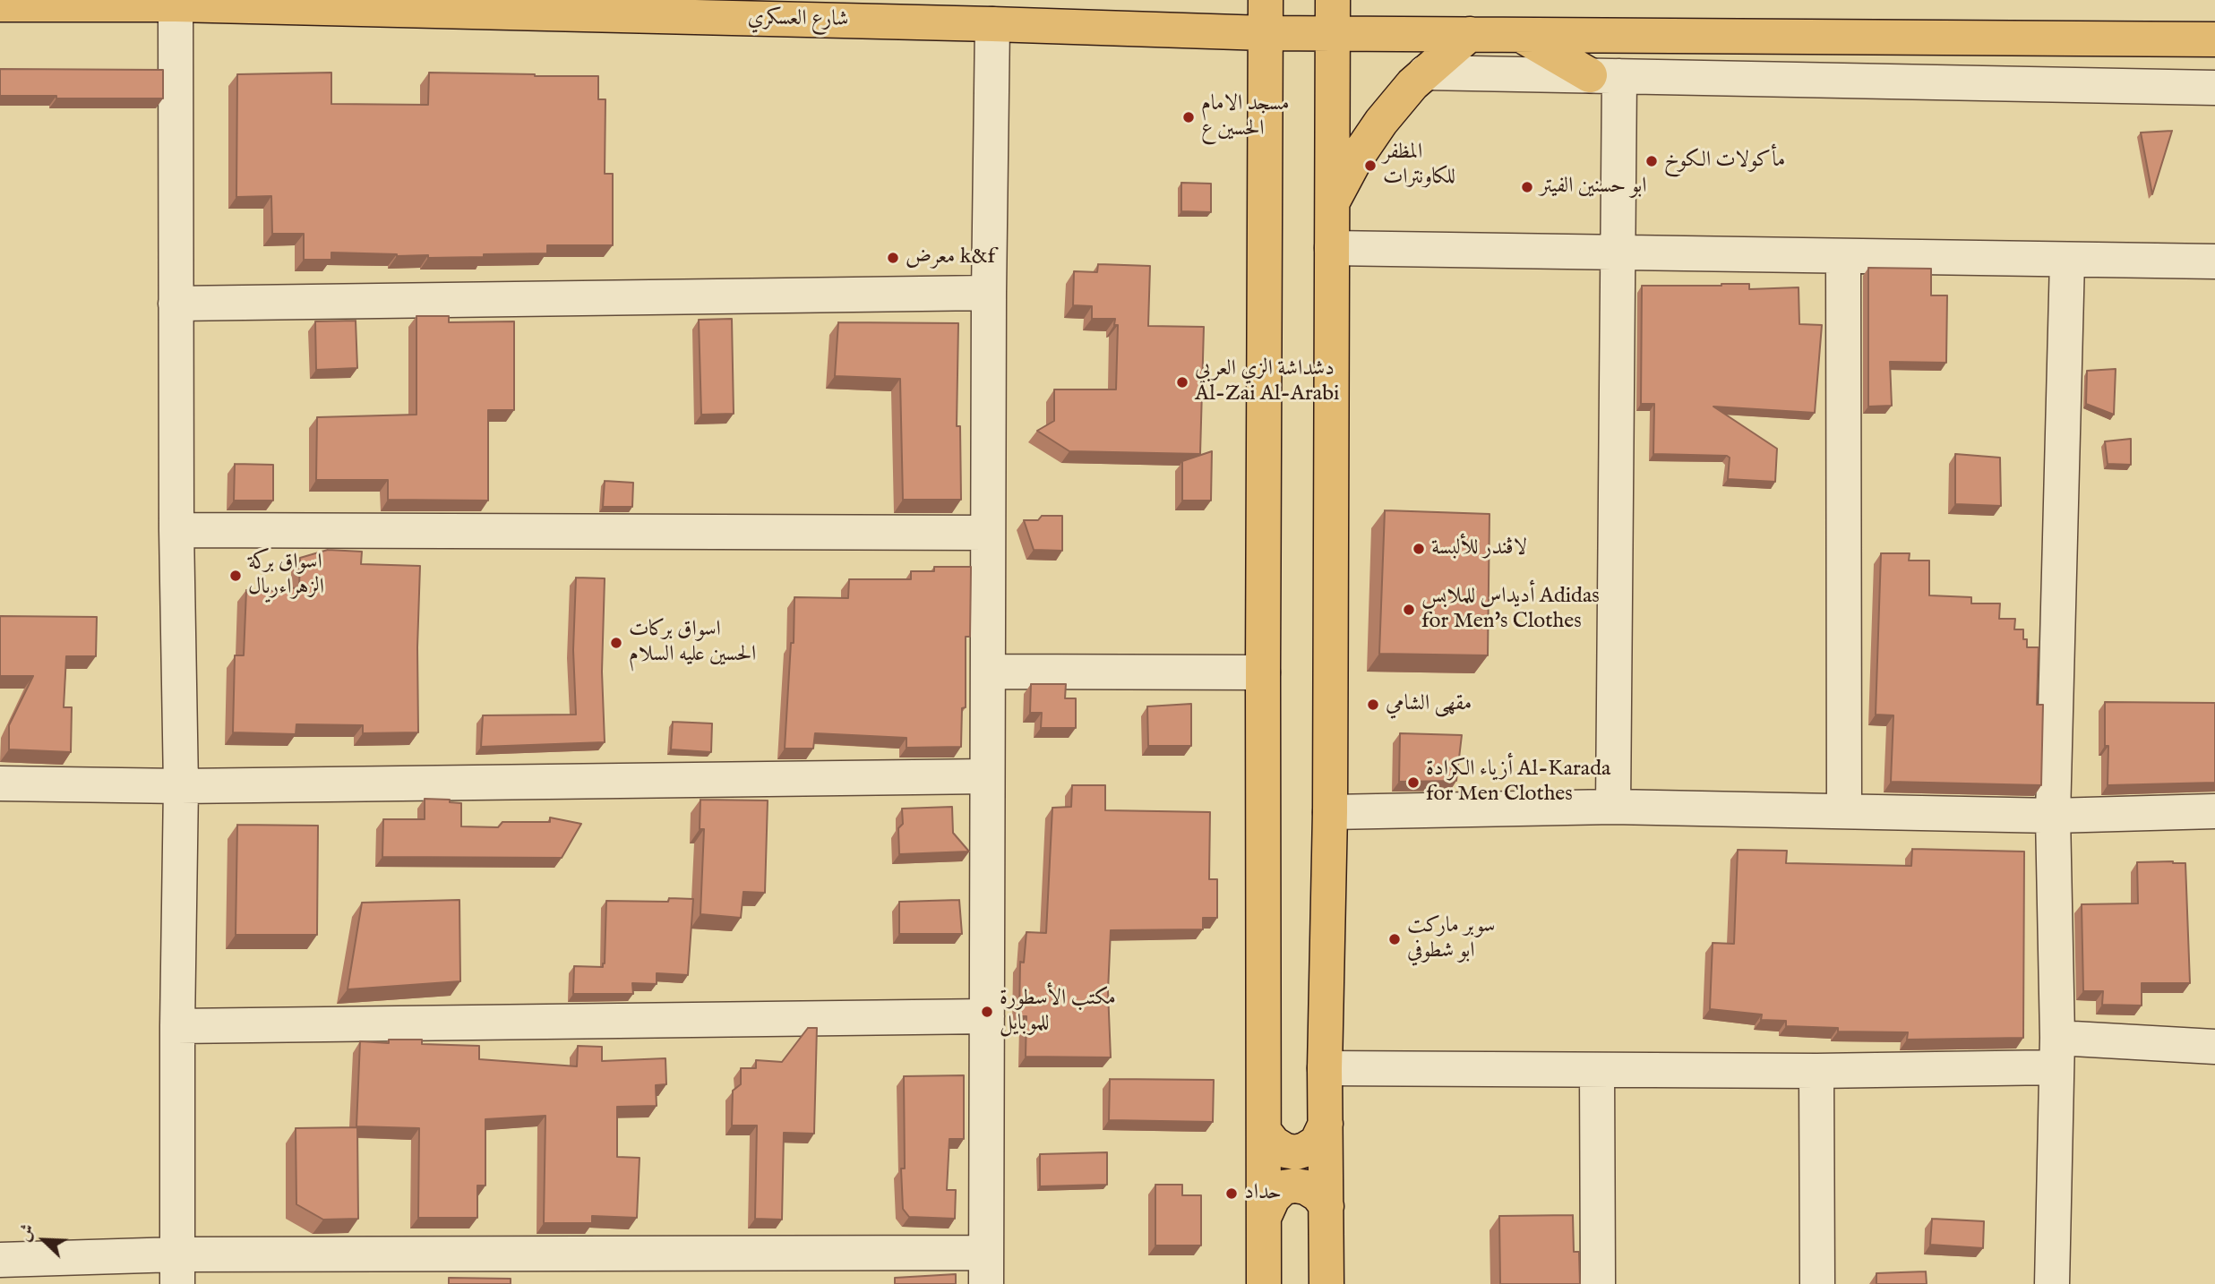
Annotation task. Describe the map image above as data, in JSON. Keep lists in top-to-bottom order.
{
  "streets": {
    "main road": ["شارع العسكري"]
  },
  "places": [
    "مسجد الامام الحسين ع",
    "مأكولات الكوخ",
    "المظفر للكاونترات",
    "ابو حسنين الفيتر",
    "معرض k&f",
    "دشداشة الزي العربي Al-Zai Al-Arabi",
    "لاڤندر للألبسة",
    "اسواق بركة الزهراء﷼",
    "أديداس للملابس Adidas for Men's Clothes",
    "اسواق بركات الحسين عليه السلام",
    "مقهى الشامي",
    "أزياء الكرادة Al-Karada for Men Clothes",
    "سوبر ماركت ابو شطوفي",
    "مكتب الأسطورة للموبايل",
    "حداد"
  ],
  "north": "top left"
}
